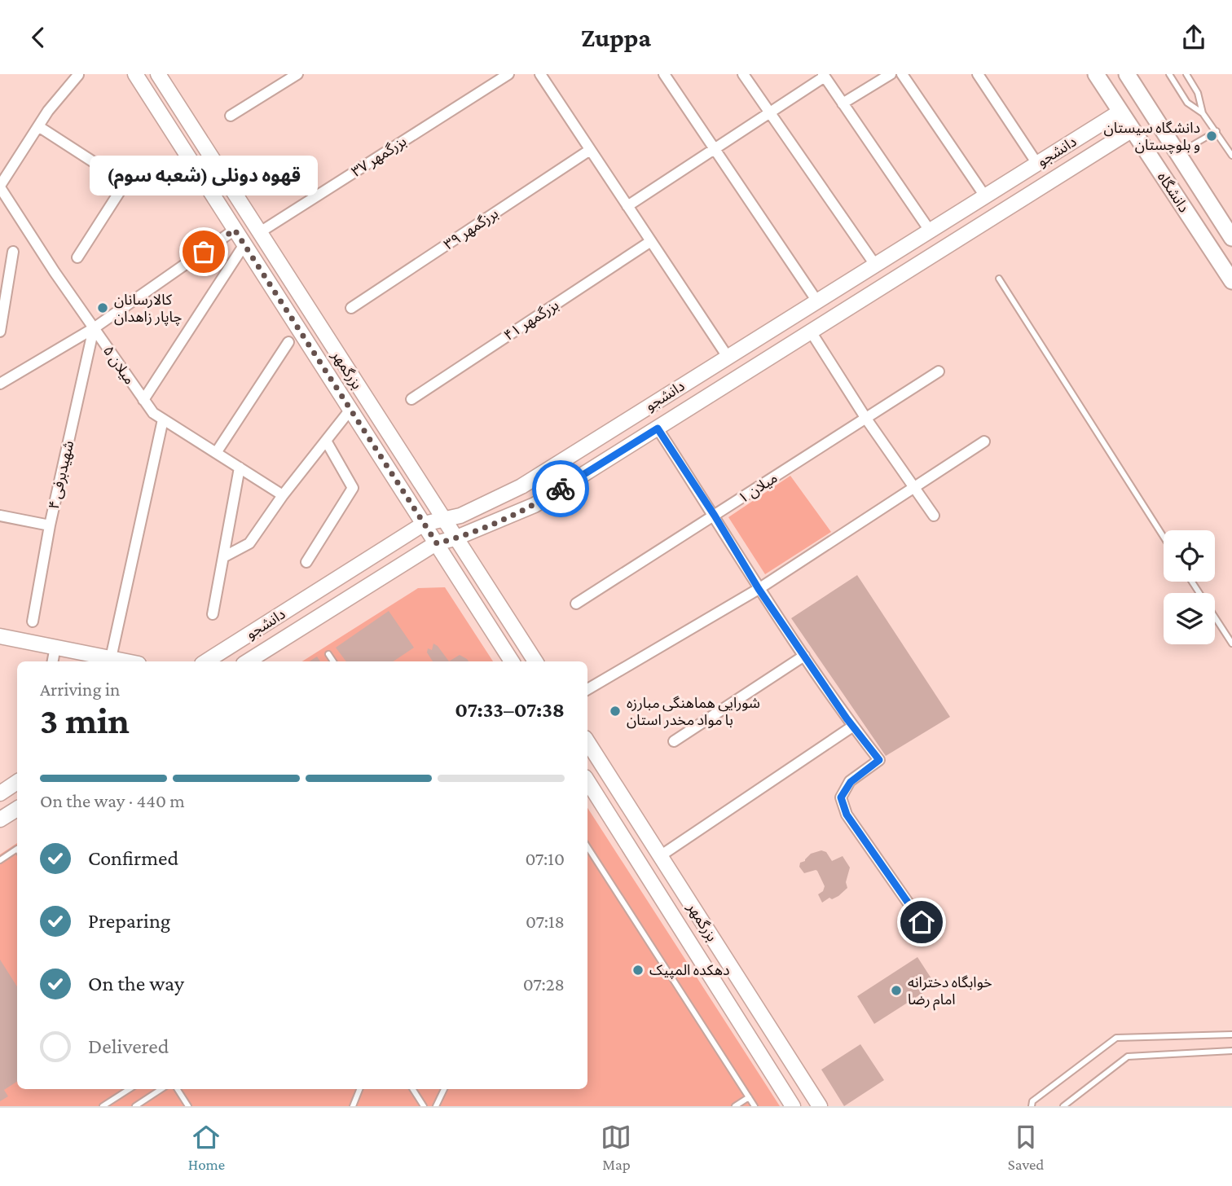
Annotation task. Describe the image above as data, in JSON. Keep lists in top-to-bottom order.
{
  "streets": {
    "main road": ["دانشگاه"],
    "street": [
      "دانشجو",
      "بزرگمهر ۳۷",
      "برزگمهر ۳۹",
      "بزرگمهر ۴۱",
      "میلان ۵",
      "بزرگمهر",
      "شهیدبرفی ۴",
      "میلان ۱"
    ]
  },
  "crossings": [
    ["دانشجو", "دانشگاه"],
    ["دانشجو", "بزرگمهر"],
    ["بزرگمهر ۳۷", "بزرگمهر"],
    ["میلان ۵", "شهیدبرفی ۴"]
  ],
  "places": [
    "دانشگاه سیستان و بلوچستان",
    "قهوه دونلی (شعبه سوم)",
    "کالارسانان چاپار زاهدان",
    "شورایی هماهنگی مبارزه با مواد مخدر استان",
    "دهکده المپیک",
    "خوابگاه دخترانه امام رضا"
  ],
  "page": {
    "header": "Zuppa",
    "bubble": "قهوه دونلی (شعبه سوم)",
    "heading": ["3 min", "Arriving in", "07:33–07:38"],
    "bar": "On the way · 440 m",
    "list": [
      ["Confirmed", "07:10"],
      ["Preparing", "07:18"],
      ["On the way", "07:28"],
      "Delivered"
    ],
    "tabs": ["Home", "Map", "Saved"]
  }
}
